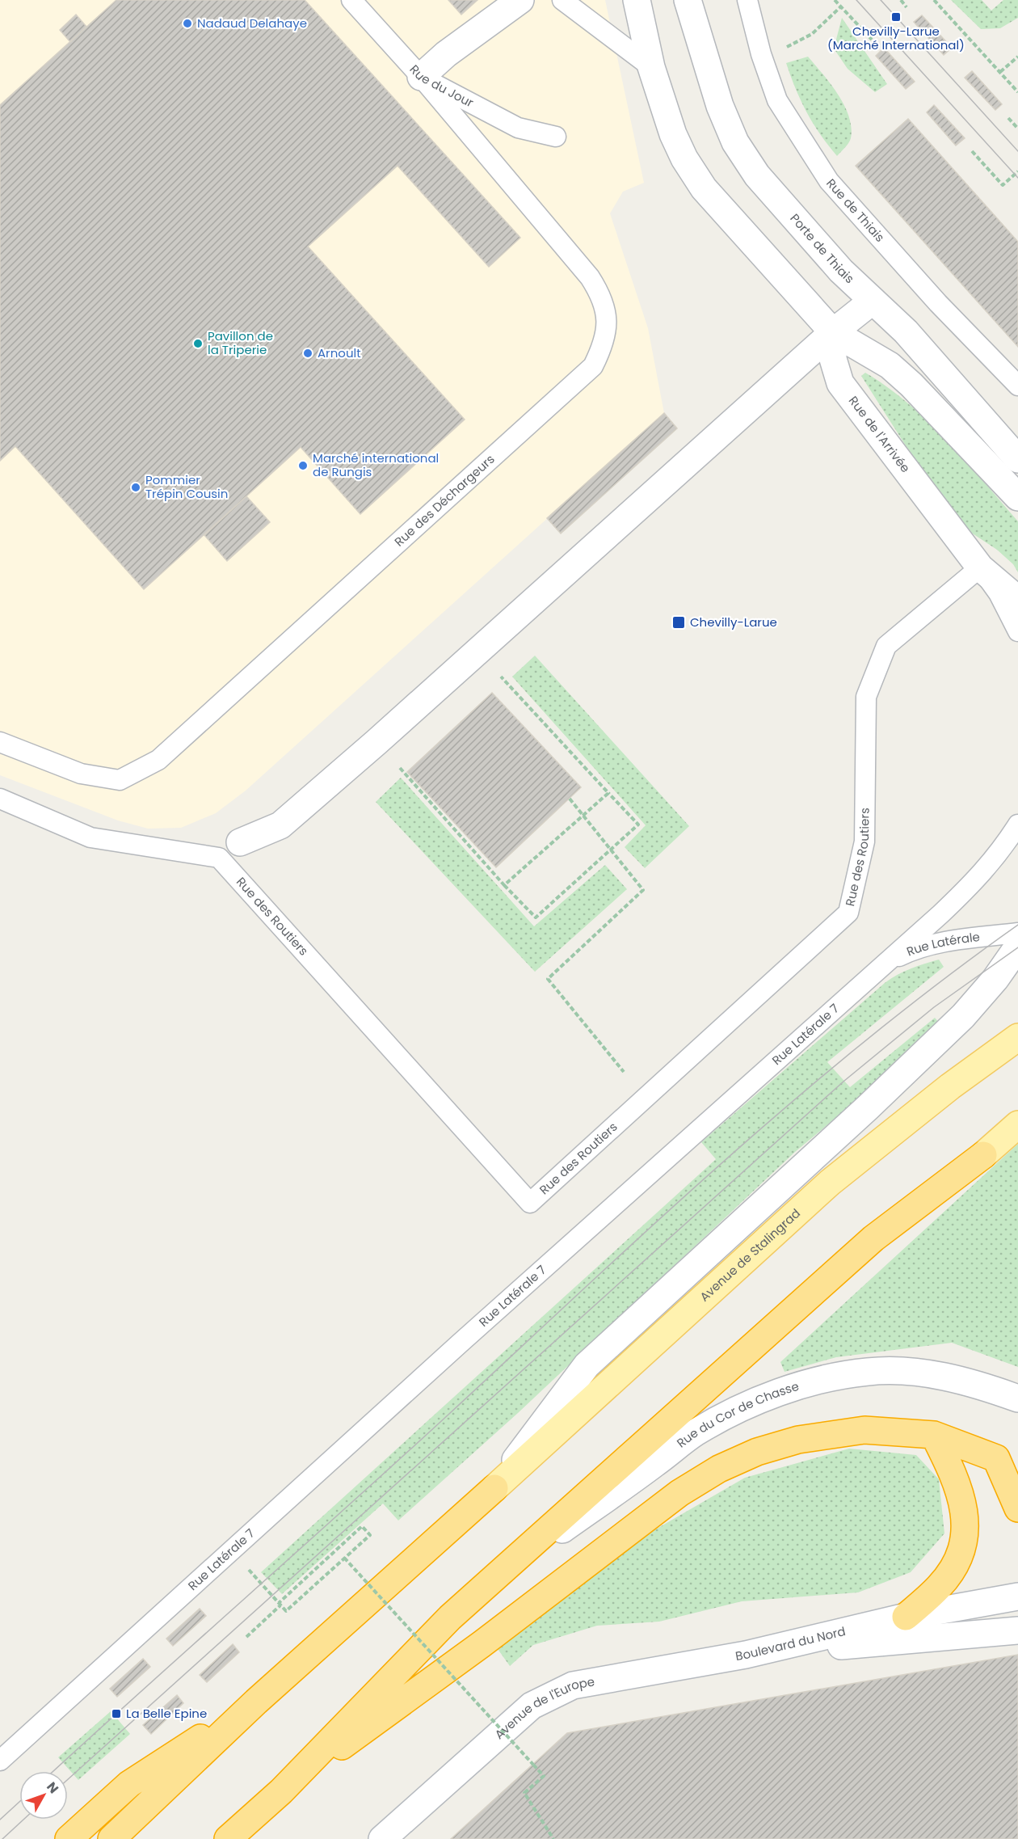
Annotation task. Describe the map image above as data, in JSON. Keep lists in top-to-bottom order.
{
  "streets": {
    "main road": ["Avenue de Stalingrad"],
    "street": [
      "Porte de Thiais",
      "Rue de l'Arrivée",
      "Rue du Cor de Chasse",
      "Boulevard du Nord",
      "Avenue de l'Europe"
    ],
    "lane": [
      "Rue du Jour",
      "Rue de Thiais",
      "Rue des Déchargeurs",
      "Rue des Routiers",
      "Rue Latérale",
      "Rue Latérale 7"
    ]
  },
  "crossings": [
    ["Rue du Jour", "Rue des Déchargeurs"],
    ["Rue de l'Arrivée", "Rue des Routiers"],
    ["Rue Latérale", "Rue Latérale 7"],
    ["Boulevard du Nord", "Avenue de l'Europe"]
  ],
  "places": {
    "transit": ["Chevilly-Larue (Marché International)", "Chevilly-Larue", "La Belle Epine"],
    "other": [
      "Nadaud Delahaye",
      "Pavillon de la Triperie",
      "Arnoult",
      "Marché international de Rungis",
      "Pommier Trépin Cousin"
    ]
  },
  "north": "top right"
}
